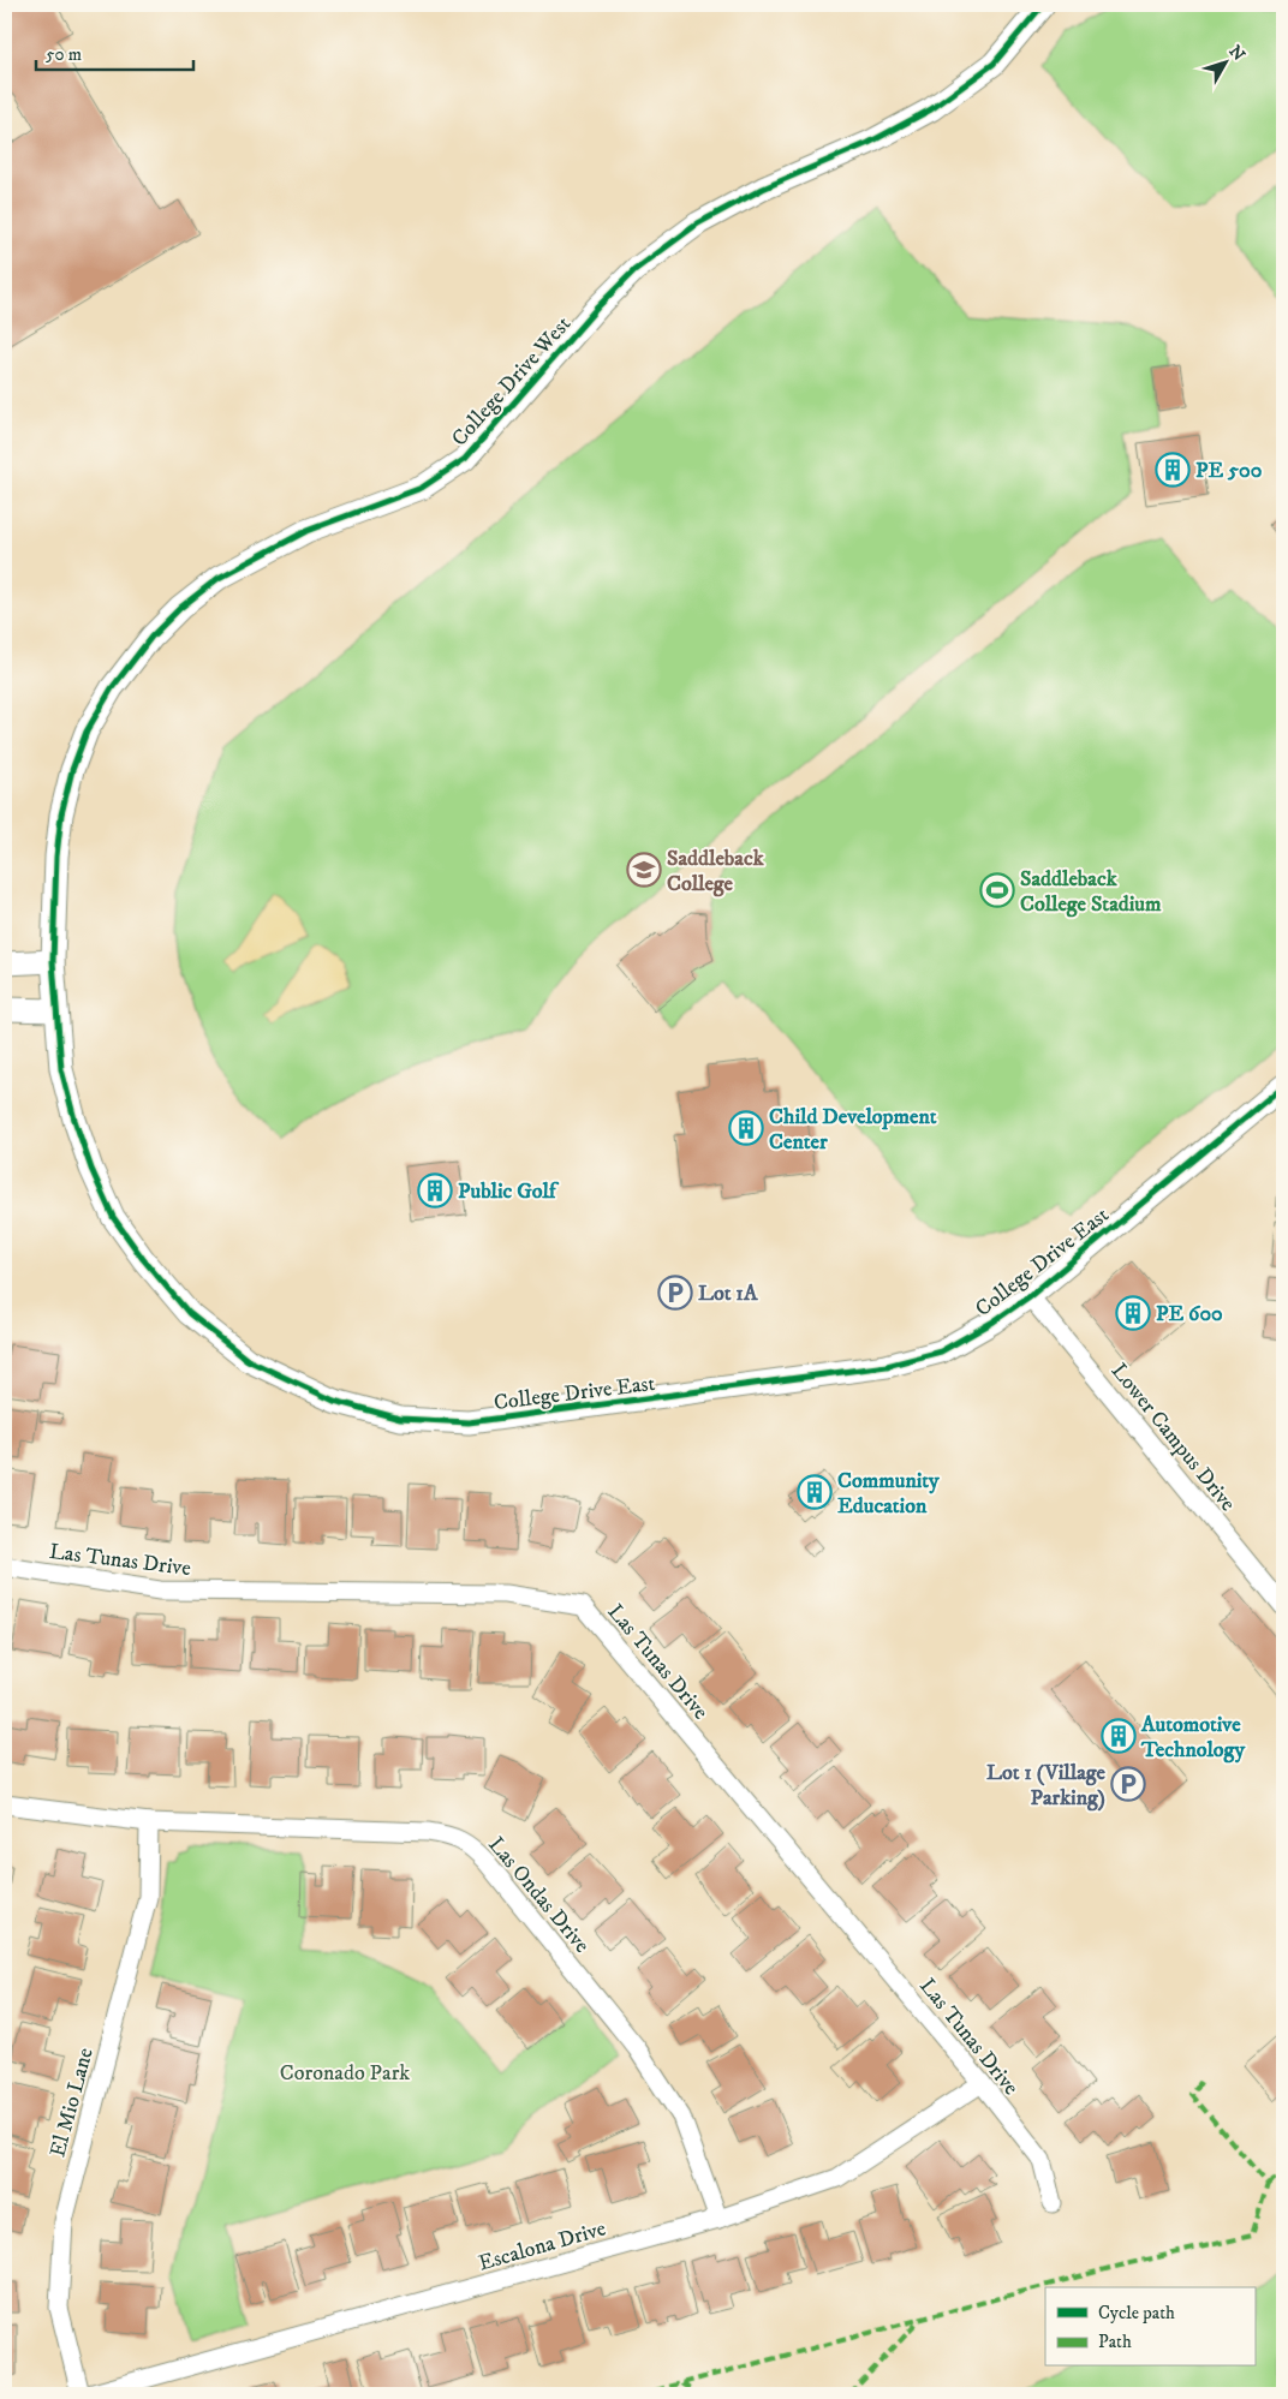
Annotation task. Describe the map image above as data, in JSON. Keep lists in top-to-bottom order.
{
  "streets": {
    "street": [
      "College Drive West",
      "College Drive East",
      "Lower Campus Drive",
      "Las Tunas Drive",
      "Las Ondas Drive",
      "El Mio Lane",
      "Escalona Drive"
    ]
  },
  "crossings": [
    ["College Drive West", "College Drive East"],
    ["College Drive East", "Lower Campus Drive"],
    ["Las Tunas Drive", "Escalona Drive"],
    ["Las Ondas Drive", "El Mio Lane"],
    ["Las Ondas Drive", "Escalona Drive"]
  ],
  "parks": ["Coronado Park"],
  "places": {
    "building": [
      "PE 500",
      "Child Development Center",
      "Public Golf",
      "PE 600",
      "Community Education",
      "Automotive Technology"
    ],
    "school or university": ["Saddleback College"],
    "sports": ["Saddleback College Stadium"],
    "parking": ["Lot 1A", "Lot 1 (Village Parking)"]
  },
  "legend": ["Cycle path", "Path"],
  "scale_bar": "50 m",
  "north": "top right"
}
